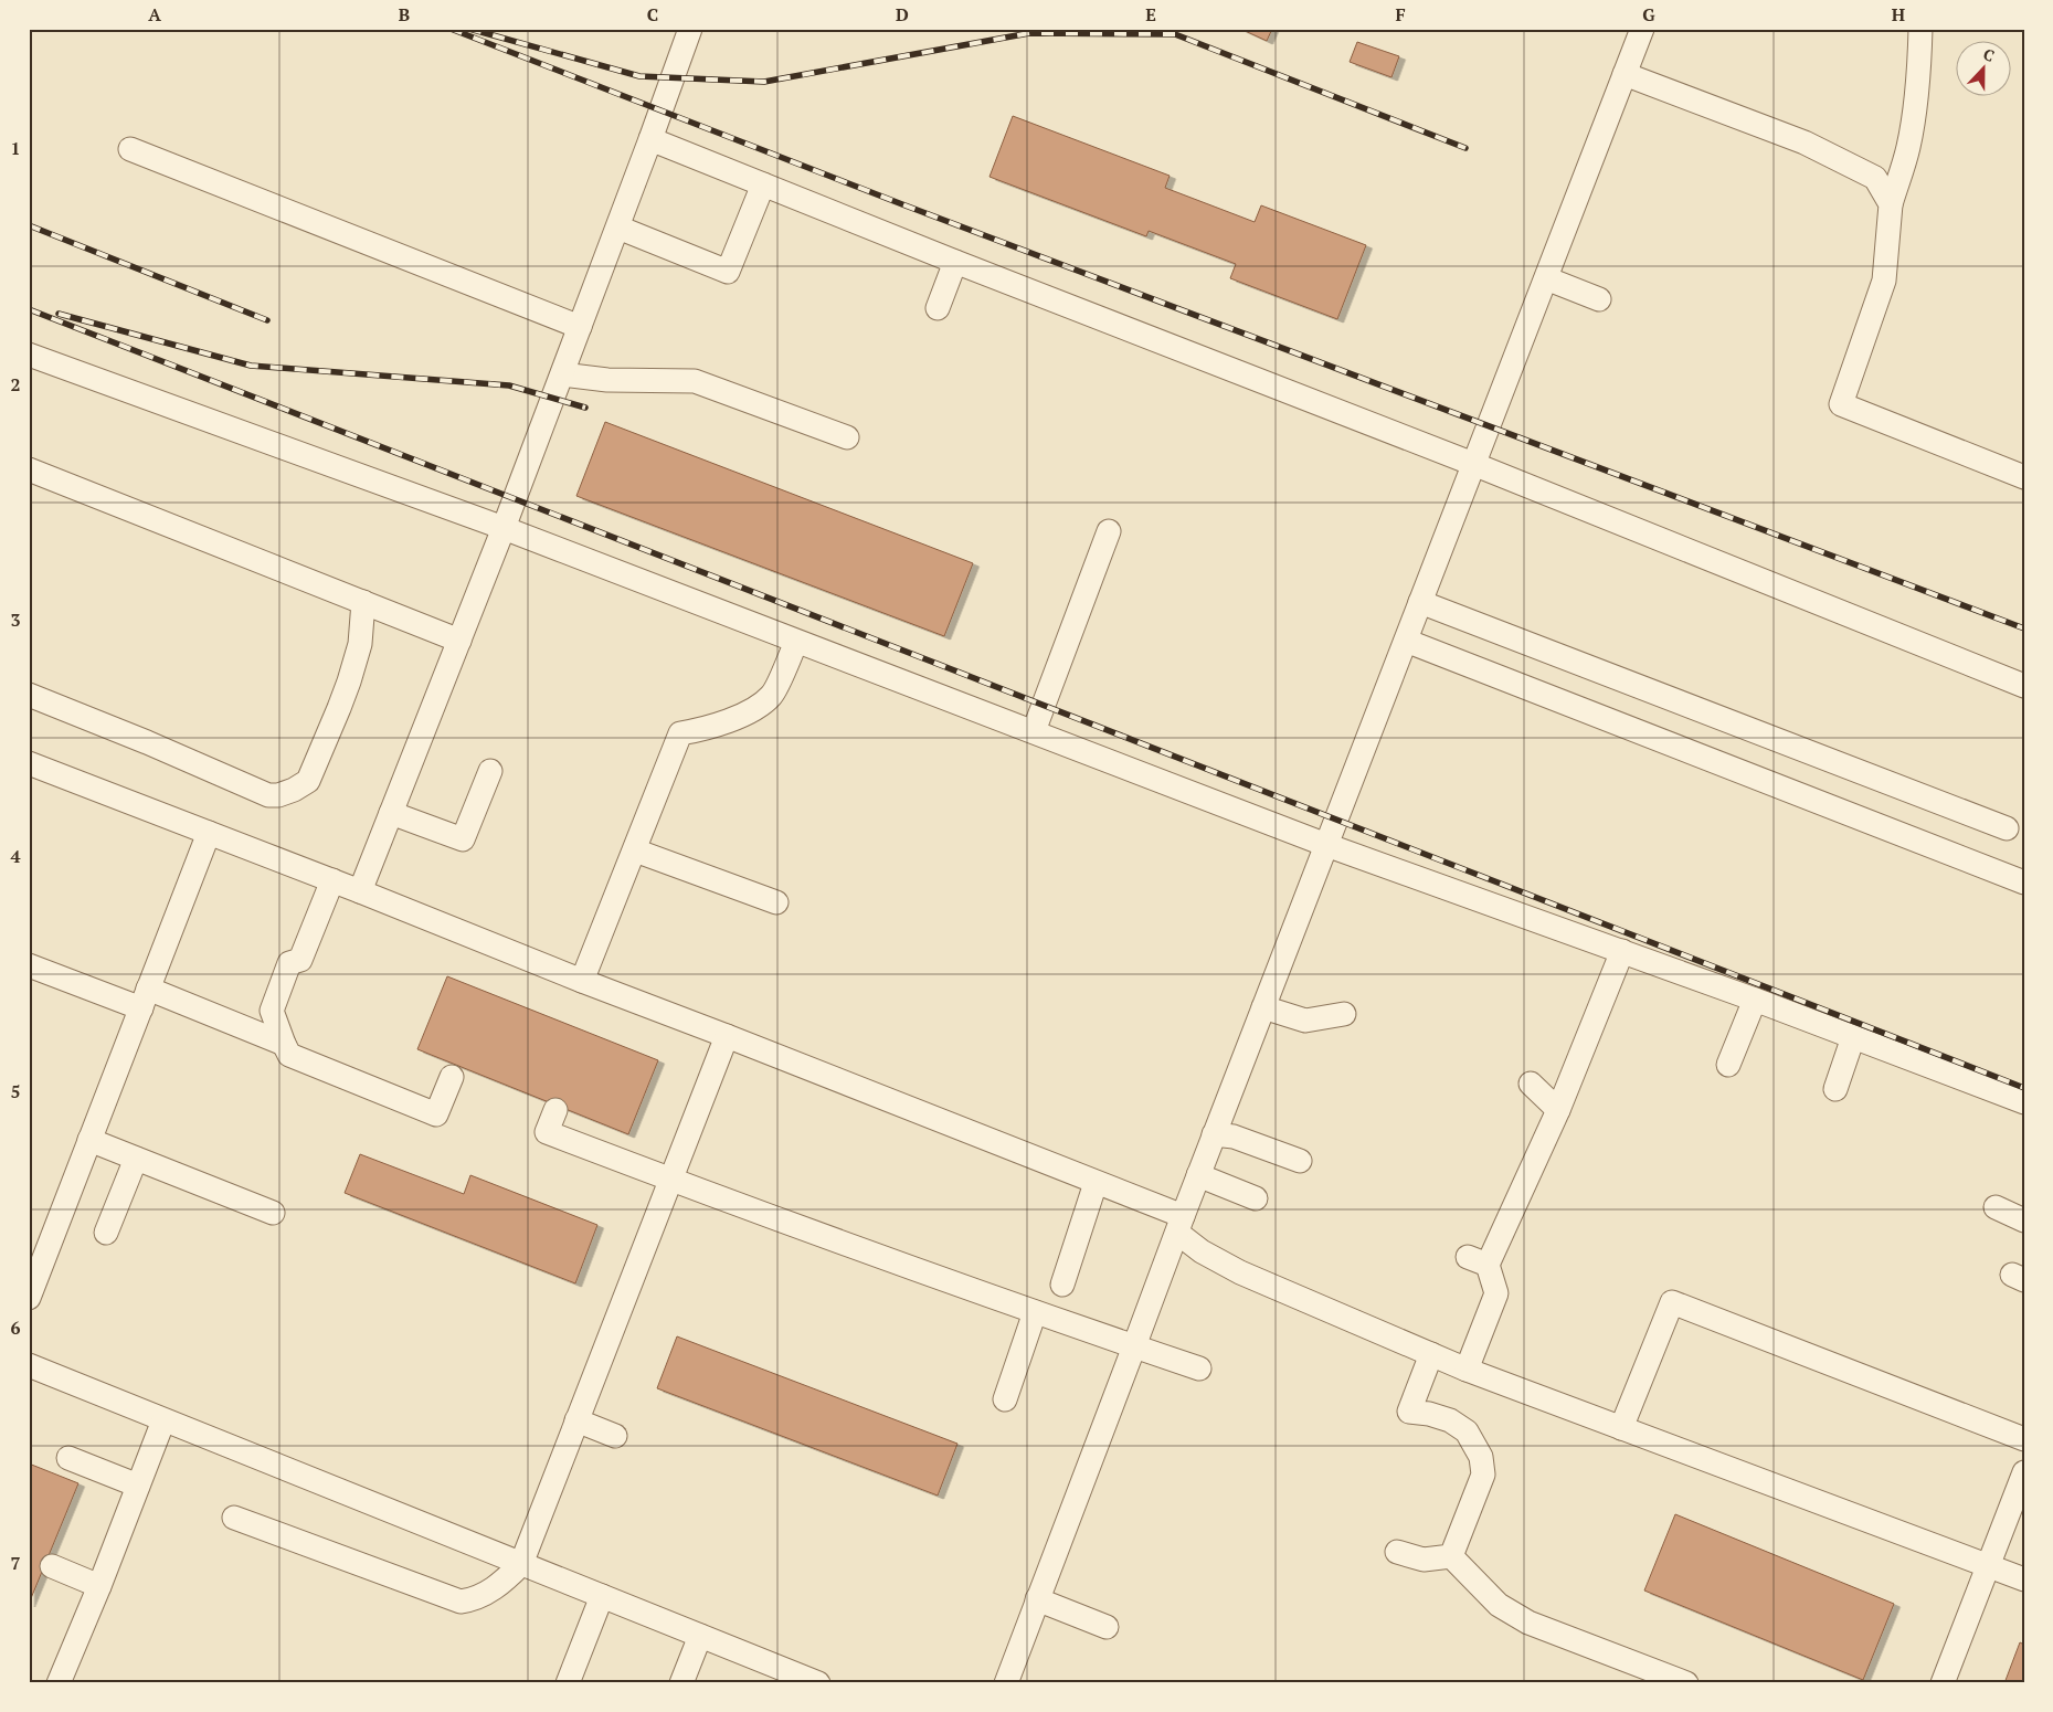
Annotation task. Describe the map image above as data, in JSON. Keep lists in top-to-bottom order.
{
  "north": "top",
  "grid": {
    "columns": [
      "A",
      "B",
      "C",
      "D",
      "E",
      "F",
      "G",
      "H"
    ],
    "rows": [
      "1",
      "2",
      "3",
      "4",
      "5",
      "6",
      "7"
    ]
  }
}
